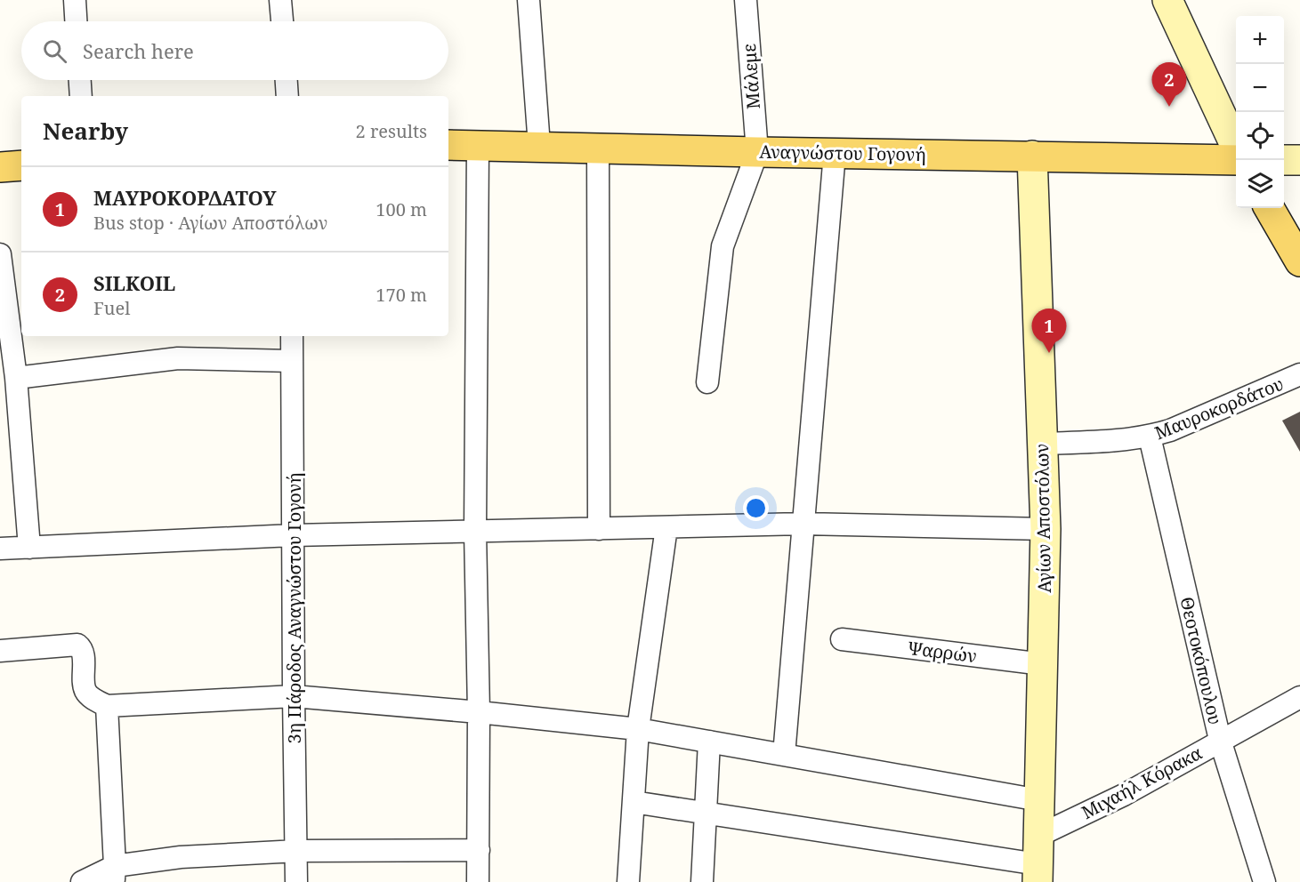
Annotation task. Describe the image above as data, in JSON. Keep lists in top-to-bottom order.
{
  "streets": {
    "main road": ["Αναγνώστου Γογονή"],
    "street": [
      "Μάλεμε",
      "Μαυροκορδάτου",
      "Αγίων Αποστόλων",
      "3η Πάροδος Αναγνώστου Γογονή",
      "Ψαρρών",
      "Θεοτοκόπουλου",
      "Μιχαήλ Κόρακα"
    ]
  },
  "crossings": [
    ["Μάλεμε", "Αναγνώστου Γογονή"],
    ["Αναγνώστου Γογονή", "Αγίων Αποστόλων"],
    ["Μαυροκορδάτου", "Αγίων Αποστόλων"],
    ["Μαυροκορδάτου", "Θεοτοκόπουλου"],
    ["Αγίων Αποστόλων", "Ψαρρών"],
    ["Αγίων Αποστόλων", "Μιχαήλ Κόρακα"],
    ["Θεοτοκόπουλου", "Μιχαήλ Κόρακα"]
  ],
  "page": {
    "map_buttons": ["+", "−"],
    "search": "Search here",
    "pins": ["2", "1"],
    "heading": ["Nearby", "2 results"],
    "list": [
      {
        "mark": "1",
        "name": "ΜΑΥΡΟΚΟΡΔΑΤΟΥ",
        "note": "Bus stop · Αγίων Αποστόλων",
        "value": "100 m"
      },
      {
        "mark": "2",
        "name": "SILKOIL",
        "note": "Fuel",
        "value": "170 m"
      }
    ]
  }
}
